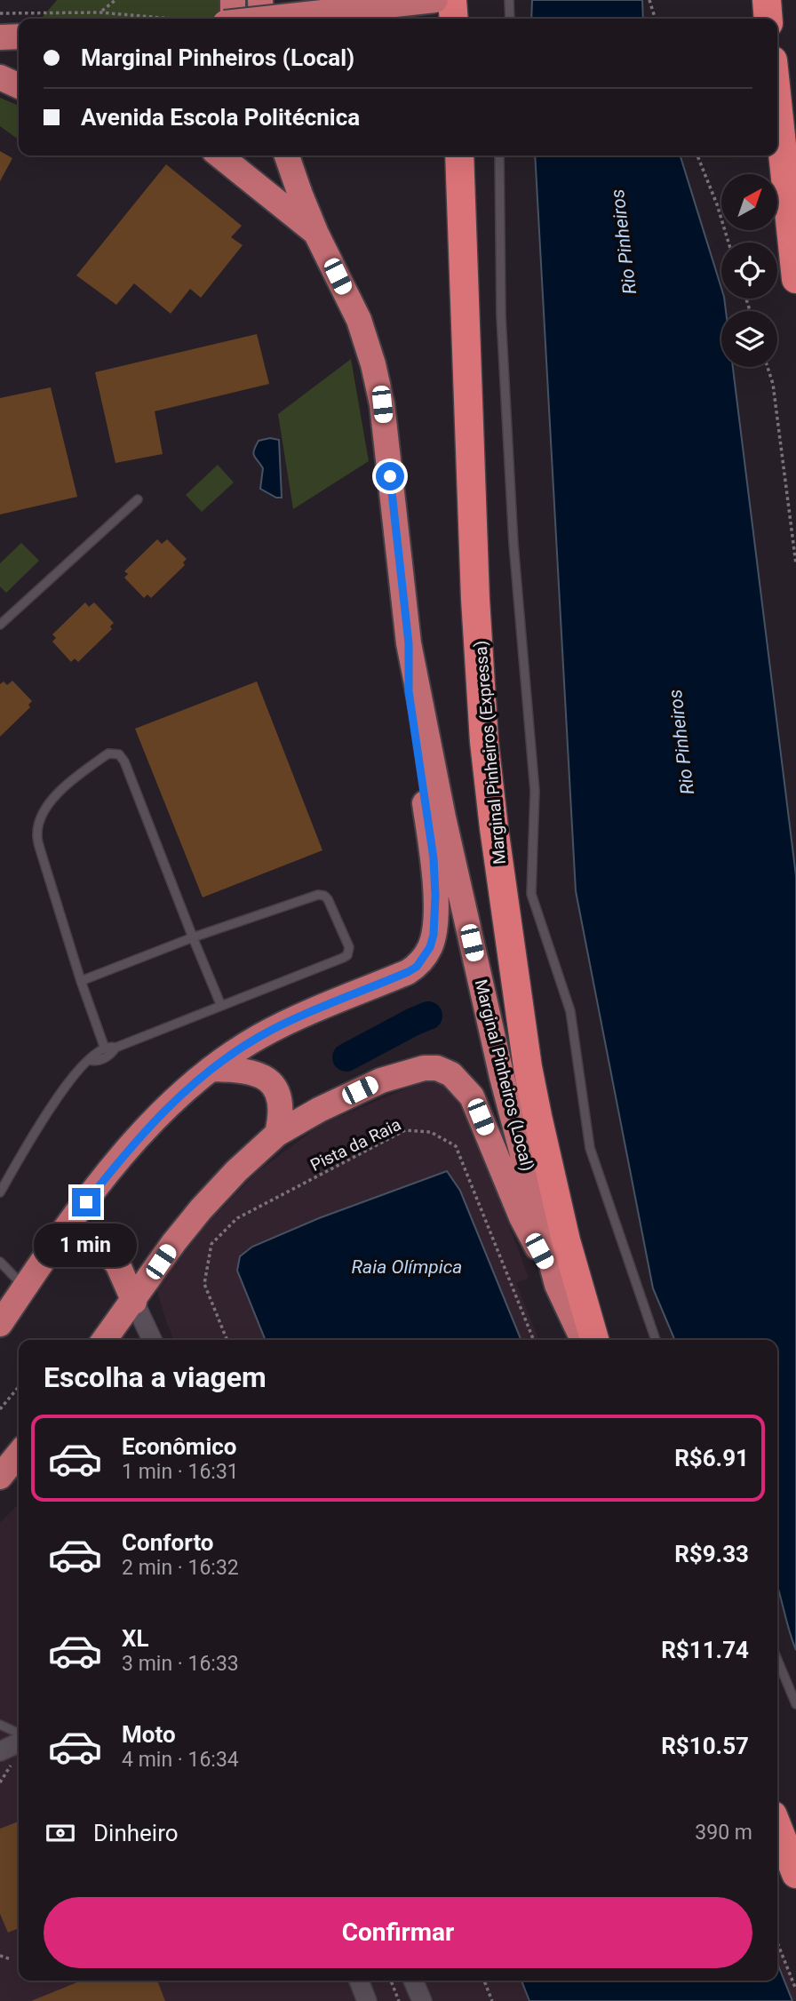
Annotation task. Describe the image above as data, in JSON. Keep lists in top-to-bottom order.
{
  "streets": {
    "highway": ["Marginal Pinheiros (Expressa)", "Marginal Pinheiros (Local)"],
    "path": ["Pista da Raia"]
  },
  "water": ["Rio Pinheiros", "Raia Olímpica"],
  "north": "top right",
  "page": {
    "banner": ["Marginal Pinheiros (Local)", "Avenida Escola Politécnica"],
    "bubble": "1 min",
    "heading": "Escolha a viagem",
    "list": [
      {
        "name": "Econômico",
        "note": "1 min · 16:31",
        "value": "R$6.91"
      },
      {
        "name": "Conforto",
        "note": "2 min · 16:32",
        "value": "R$9.33"
      },
      {
        "name": "XL",
        "note": "3 min · 16:33",
        "value": "R$11.74"
      },
      {
        "name": "Moto",
        "note": "4 min · 16:34",
        "value": "R$10.57"
      }
    ],
    "pay": ["Dinheiro", "390 m"],
    "buttons": "Confirmar"
  }
}
